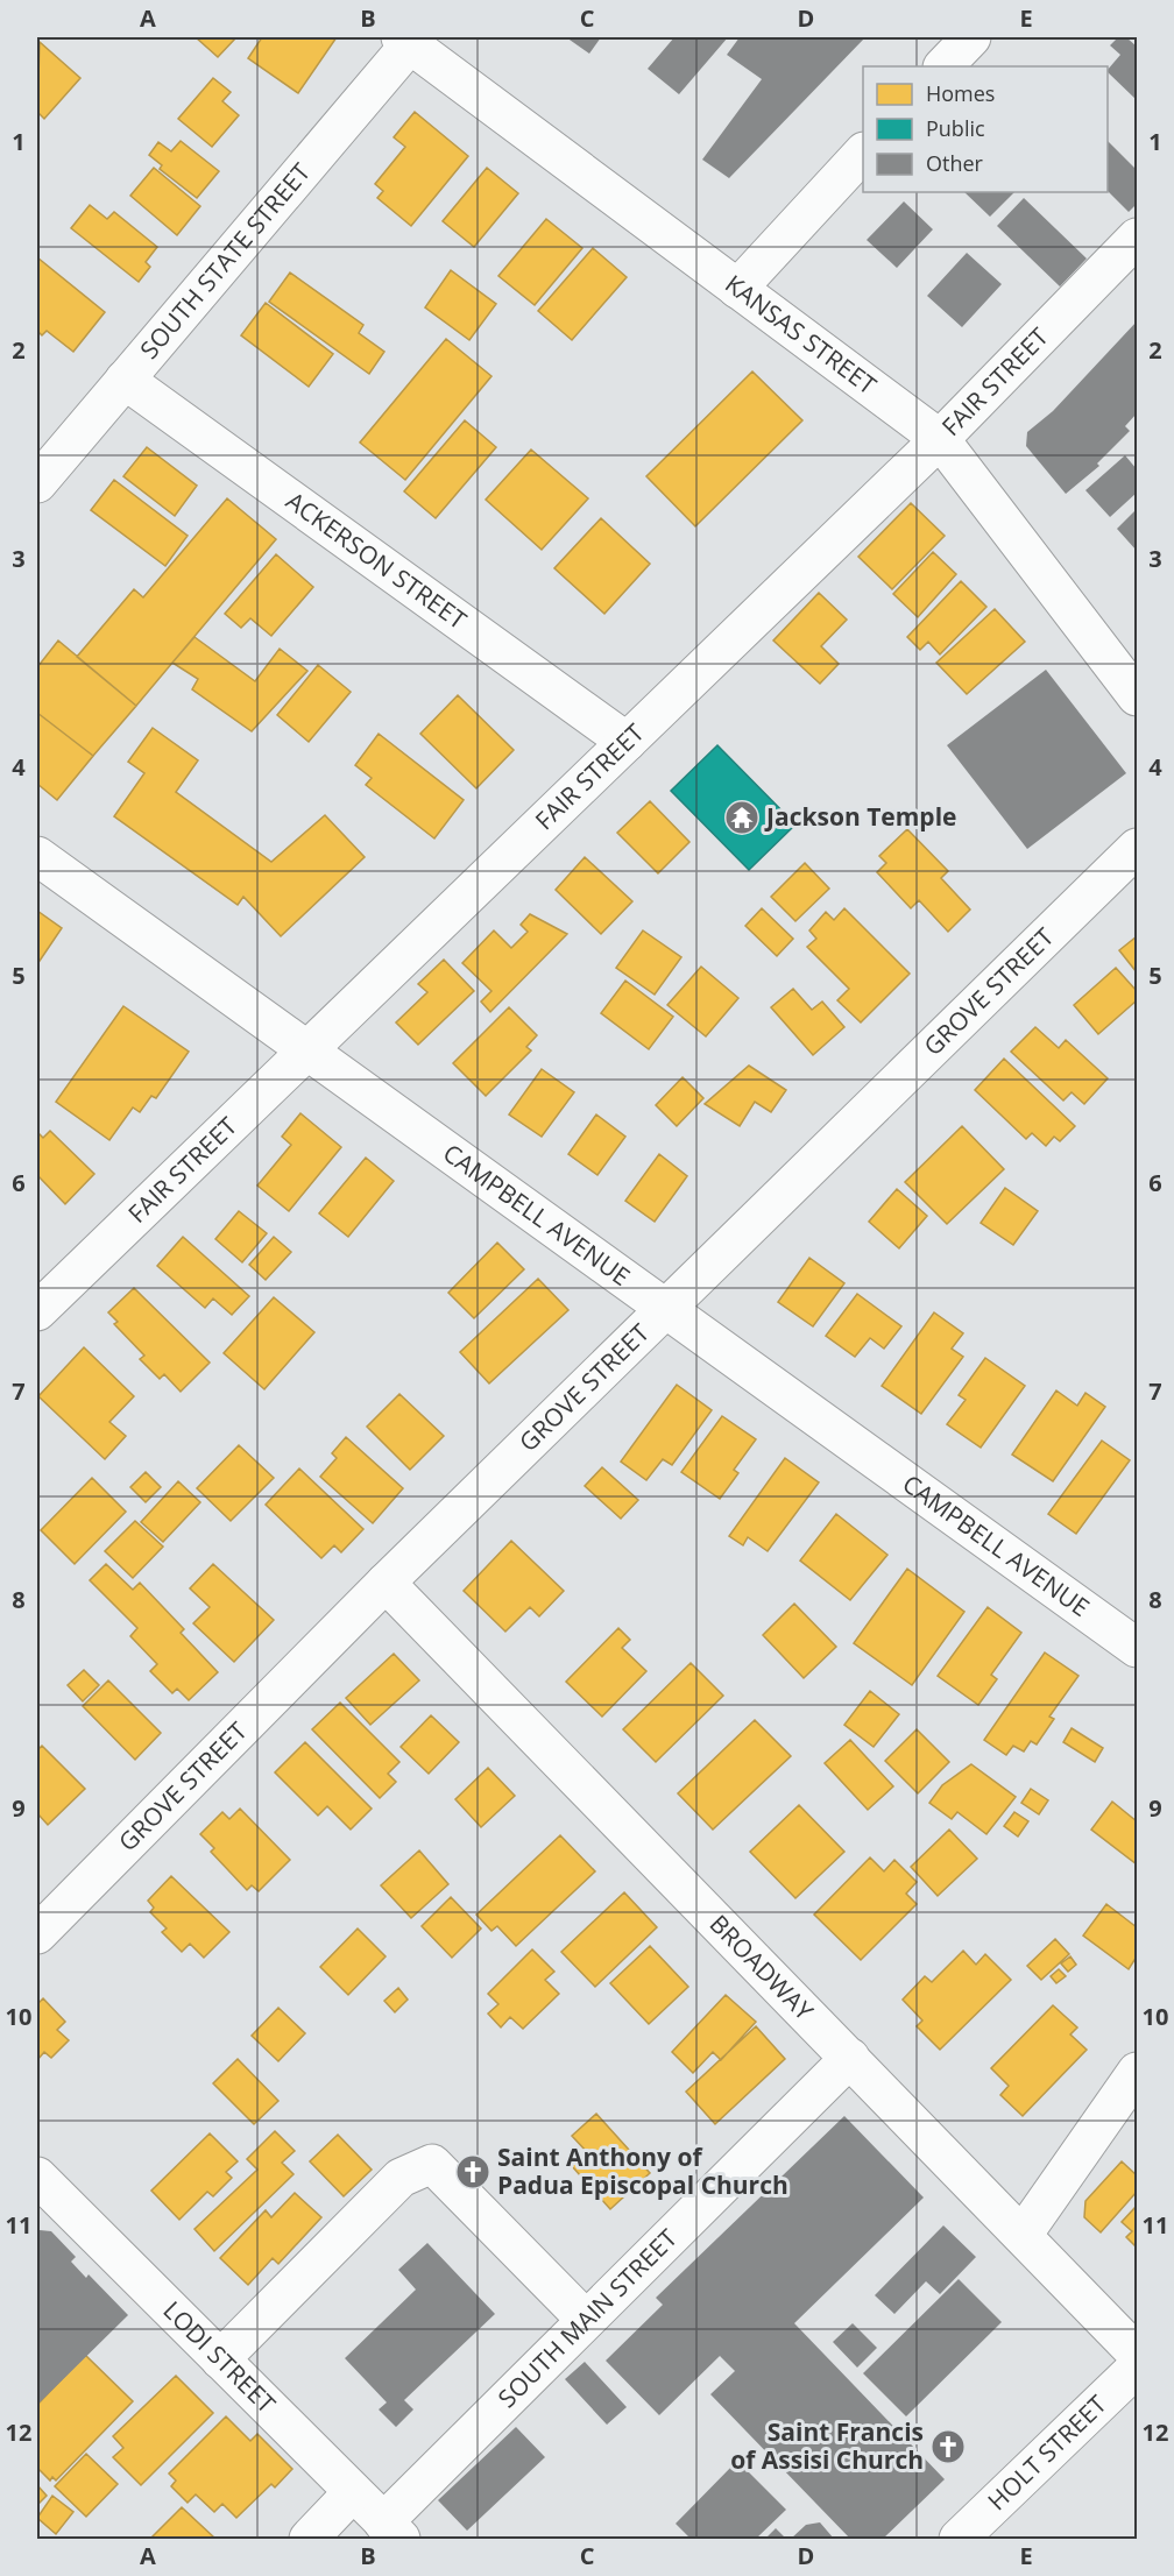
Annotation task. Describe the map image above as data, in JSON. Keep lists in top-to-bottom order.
{
  "streets": {
    "street": [
      "SOUTH STATE STREET",
      "KANSAS STREET",
      "FAIR STREET",
      "ACKERSON STREET",
      "GROVE STREET",
      "CAMPBELL AVENUE",
      "BROADWAY",
      "SOUTH MAIN STREET",
      "LODI STREET",
      "HOLT STREET"
    ]
  },
  "crossings": [
    ["SOUTH STATE STREET", "KANSAS STREET"],
    ["SOUTH STATE STREET", "ACKERSON STREET"],
    ["KANSAS STREET", "FAIR STREET"],
    ["FAIR STREET", "ACKERSON STREET"],
    ["FAIR STREET", "CAMPBELL AVENUE"],
    ["GROVE STREET", "CAMPBELL AVENUE"],
    ["GROVE STREET", "BROADWAY"],
    ["BROADWAY", "SOUTH MAIN STREET"],
    ["SOUTH MAIN STREET", "LODI STREET"]
  ],
  "places": {
    "temple": ["Jackson Temple"],
    "church": ["Saint Anthony of Padua Episcopal Church", "Saint Francis of Assisi Church"]
  },
  "legend": ["Homes", "Public", "Other"],
  "grid": {
    "columns": [
      "A",
      "B",
      "C",
      "D",
      "E"
    ],
    "rows": [
      "1",
      "2",
      "3",
      "4",
      "5",
      "6",
      "7",
      "8",
      "9",
      "10",
      "11",
      "12"
    ]
  }
}
